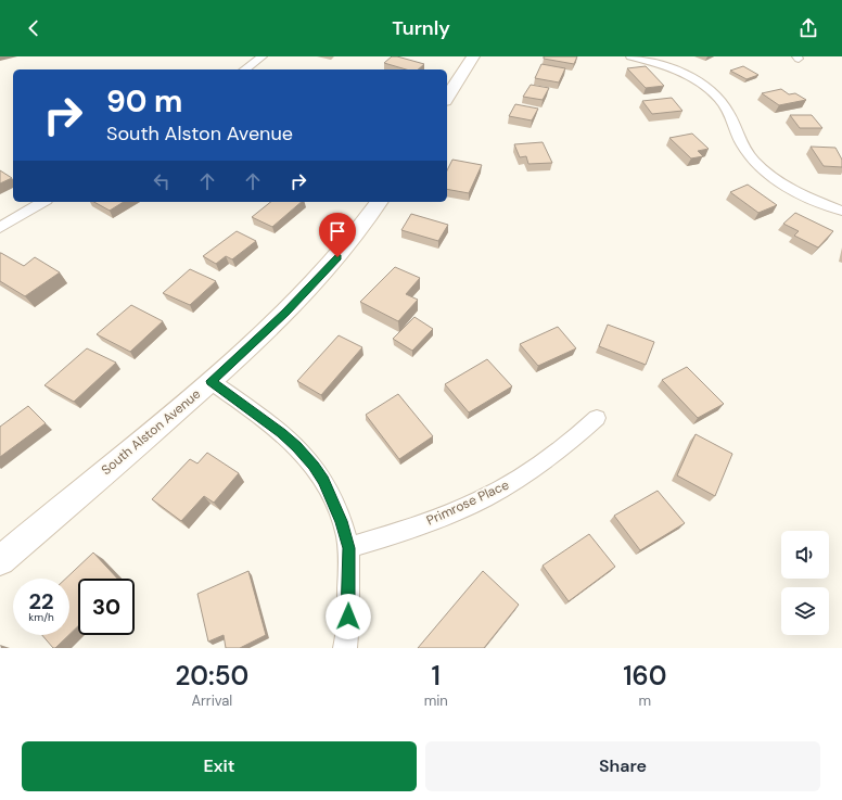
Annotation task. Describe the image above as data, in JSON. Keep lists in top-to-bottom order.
{
  "streets": {
    "street": ["South Alston Avenue", "Primrose Place"]
  },
  "page": {
    "header": "Turnly",
    "turn": ["90 m", "South Alston Avenue"],
    "speed": "22 km/h",
    "limit": "30",
    "eta": [
      "20:50",
      "Arrival",
      "1",
      "min",
      "160",
      "m"
    ],
    "buttons": ["Exit", "Share"]
  }
}
